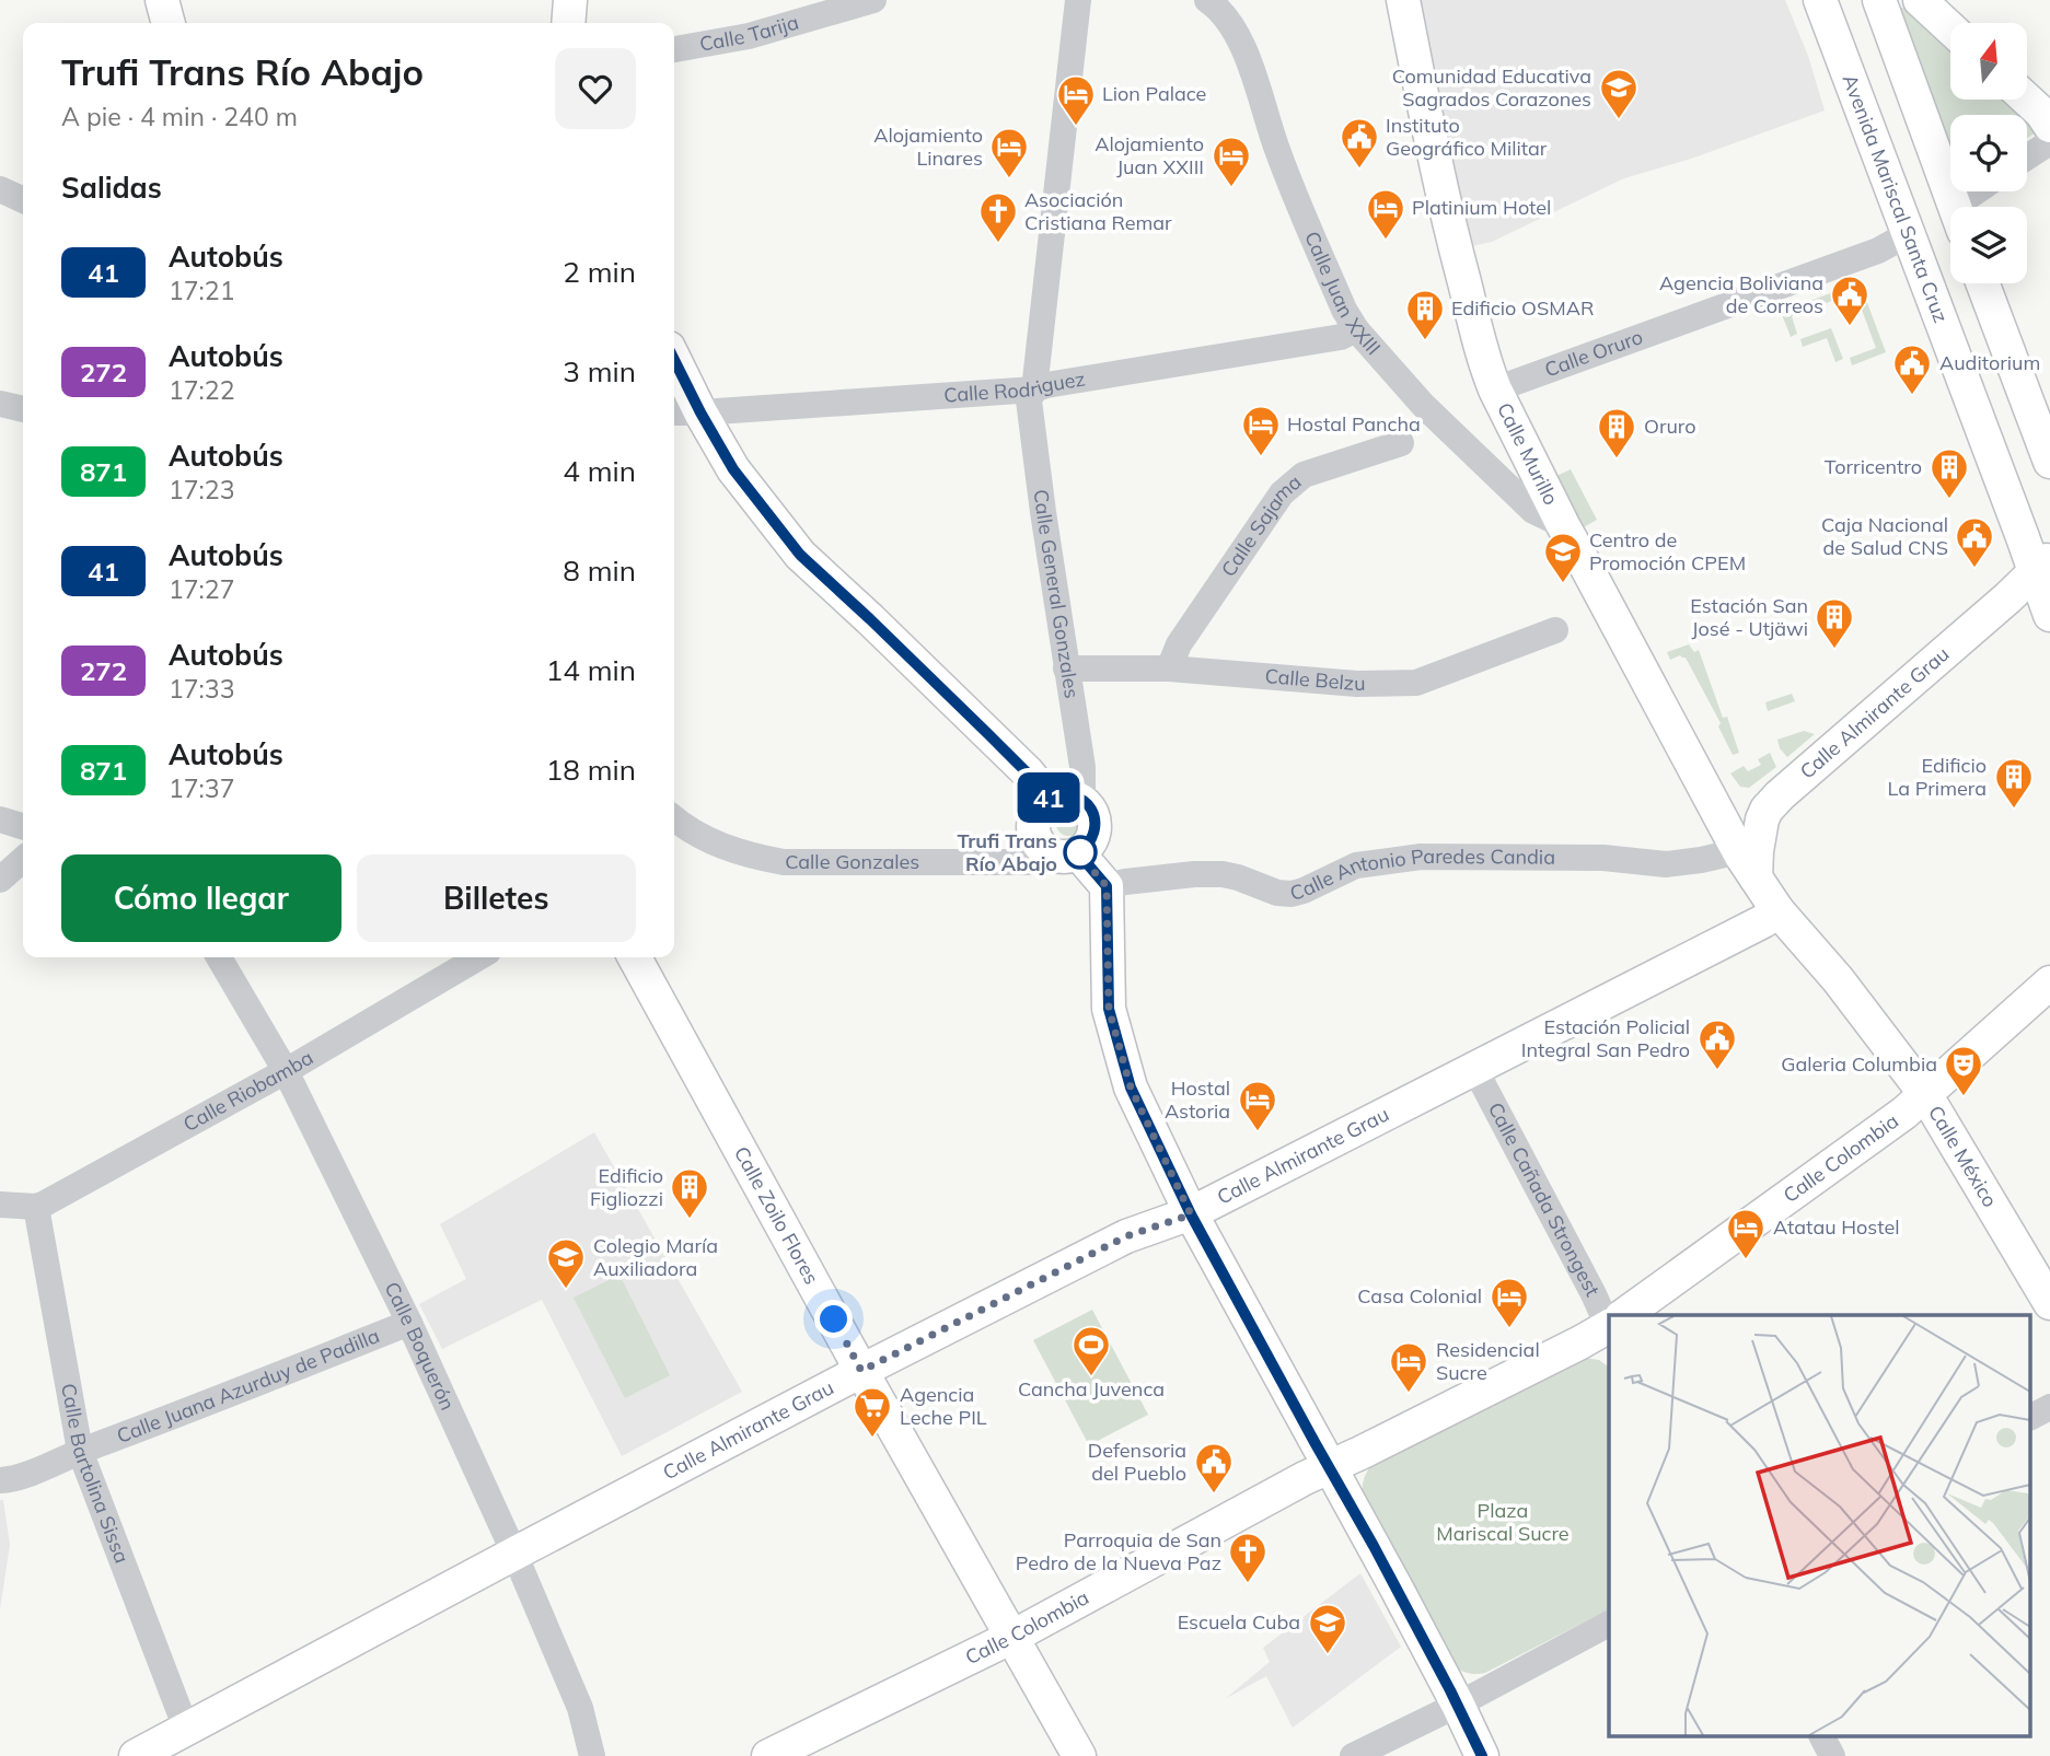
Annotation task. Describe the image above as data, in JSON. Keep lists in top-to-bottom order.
{
  "streets": {
    "main road": [
      "Avenida Mariscal Santa Cruz",
      "Calle Murillo",
      "Calle Almirante Grau",
      "Calle México",
      "Calle Colombia",
      "Calle Zoilo Flores"
    ],
    "street": [
      "Calle Tarija",
      "Calle Juan XXIII",
      "Calle Oruro",
      "Calle Rodriguez",
      "Calle Sajama",
      "Calle General Gonzales",
      "Calle Belzu",
      "Calle Gonzales",
      "Calle Antonio Paredes Candia",
      "Calle Riobamba",
      "Calle Cañada Strongest",
      "Calle Boquerón",
      "Calle Juana Azurduy de Padilla",
      "Calle Bartolina Sissa"
    ]
  },
  "crossings": [
    ["Avenida Mariscal Santa Cruz", "Calle Oruro"],
    ["Avenida Mariscal Santa Cruz", "Calle Almirante Grau"],
    ["Calle Juan XXIII", "Calle Rodriguez"],
    ["Calle Juan XXIII", "Calle Murillo"],
    ["Calle Oruro", "Calle Murillo"],
    ["Calle Rodriguez", "Calle General Gonzales"],
    ["Calle Murillo", "Calle Almirante Grau"],
    ["Calle Murillo", "Calle Antonio Paredes Candia"],
    ["Calle Murillo", "Calle México"],
    ["Calle Sajama", "Calle Belzu"],
    ["Calle General Gonzales", "Calle Belzu"],
    ["Calle General Gonzales", "Calle Gonzales"],
    ["Calle Almirante Grau", "Calle Antonio Paredes Candia"],
    ["Calle Almirante Grau", "Calle México"],
    ["Calle Almirante Grau", "Calle Cañada Strongest"],
    ["Calle Almirante Grau", "Calle Zoilo Flores"],
    ["Calle Almirante Grau", "Calle Boquerón"],
    ["Calle Almirante Grau", "Calle Bartolina Sissa"],
    ["Calle Riobamba", "Calle Boquerón"],
    ["Calle Riobamba", "Calle Bartolina Sissa"],
    ["Calle México", "Calle Colombia"],
    ["Calle Colombia", "Calle Zoilo Flores"],
    ["Calle Boquerón", "Calle Juana Azurduy de Padilla"],
    ["Calle Juana Azurduy de Padilla", "Calle Bartolina Sissa"]
  ],
  "parks": ["Plaza Mariscal Sucre"],
  "places": {
    "school or university": [
      "Comunidad Educativa Sagrados Corazones",
      "Centro de Promoción CPEM",
      "Colegio María Auxiliadora",
      "Escuela Cuba"
    ],
    "hotel": [
      "Lion Palace",
      "Alojamiento Linares",
      "Alojamiento Juan XXIII",
      "Platinium Hotel",
      "Hostal Pancha",
      "Hostal Astoria",
      "Atatau Hostel",
      "Casa Colonial",
      "Residencial Sucre"
    ],
    "public building": [
      "Instituto Geográfico Militar",
      "Agencia Boliviana de Correos",
      "Auditorium",
      "Caja Nacional de Salud CNS",
      "Estación Policial Integral San Pedro",
      "Defensoria del Pueblo"
    ],
    "church": ["Asociación Cristiana Remar", "Parroquia de San Pedro de la Nueva Paz"],
    "building": [
      "Edificio OSMAR",
      "Oruro",
      "Torricentro",
      "Estación San José - Utjäwi",
      "Edificio La Primera",
      "Edificio Figliozzi"
    ],
    "other": ["Trufi Trans Río Abajo"],
    "theatre": ["Galeria Columbia"],
    "sports": ["Cancha Juvenca"],
    "supermarket": ["Agencia Leche PIL"]
  },
  "lines": ["bus line 41"],
  "north": "top",
  "page": {
    "on_map": "41",
    "heading": [
      ["Trufi Trans Río Abajo", "A pie · 4 min · 240 m"],
      "Salidas"
    ],
    "list": [
      {
        "mark": "41",
        "name": "Autobús",
        "note": "17:21",
        "value": "2 min"
      },
      {
        "mark": "272",
        "name": "Autobús",
        "note": "17:22",
        "value": "3 min"
      },
      {
        "mark": "871",
        "name": "Autobús",
        "note": "17:23",
        "value": "4 min"
      },
      {
        "mark": "41",
        "name": "Autobús",
        "note": "17:27",
        "value": "8 min"
      },
      {
        "mark": "272",
        "name": "Autobús",
        "note": "17:33",
        "value": "14 min"
      },
      {
        "mark": "871",
        "name": "Autobús",
        "note": "17:37",
        "value": "18 min"
      }
    ],
    "buttons": ["Cómo llegar", "Billetes"]
  }
}
